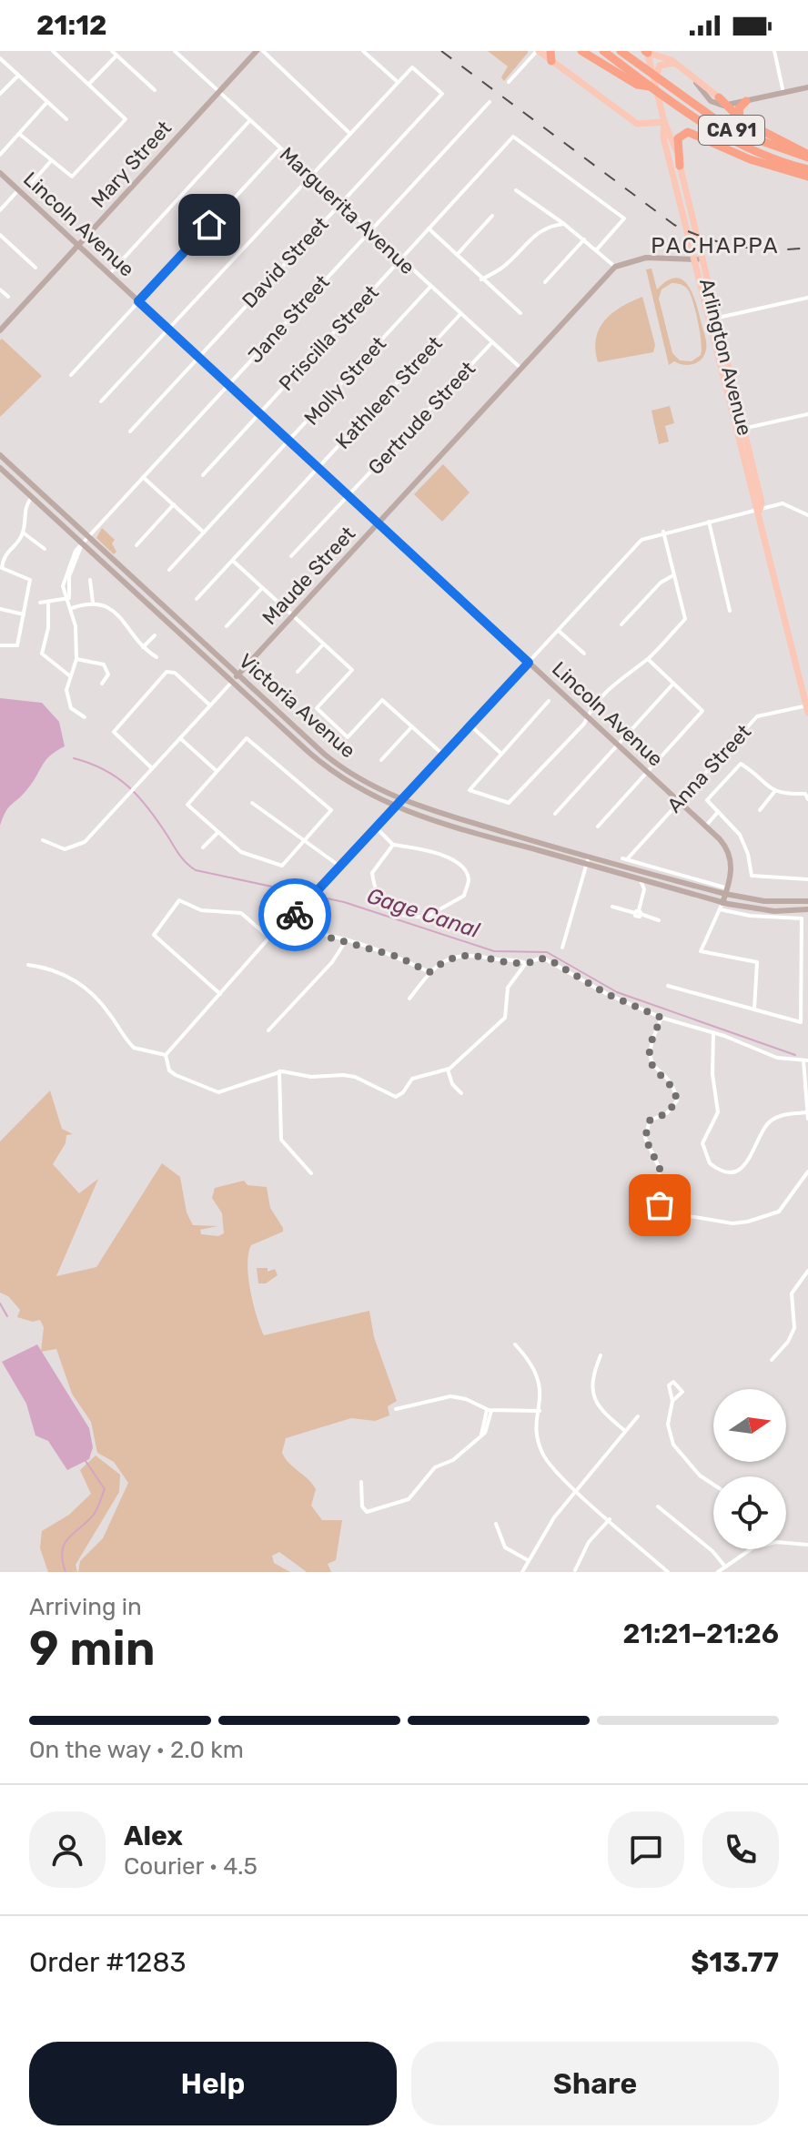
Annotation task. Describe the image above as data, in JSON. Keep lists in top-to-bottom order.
{
  "streets": {
    "highway": ["CA 91"],
    "main road": [
      "Mary Street",
      "Lincoln Avenue",
      "Arlington Avenue",
      "Maude Street",
      "Victoria Avenue"
    ],
    "street": [
      "Marguerita Avenue",
      "David Street",
      "Jane Street",
      "Priscilla Street",
      "Molly Street",
      "Kathleen Street",
      "Gertrude Street",
      "Anna Street"
    ]
  },
  "crossings": [
    ["CA 91", "Arlington Avenue"],
    ["Mary Street", "Marguerita Avenue"],
    ["Mary Street", "Lincoln Avenue"],
    ["Marguerita Avenue", "David Street"],
    ["Marguerita Avenue", "Jane Street"],
    ["Marguerita Avenue", "Priscilla Street"],
    ["Marguerita Avenue", "Molly Street"],
    ["Marguerita Avenue", "Kathleen Street"],
    ["Marguerita Avenue", "Gertrude Street"],
    ["Marguerita Avenue", "Maude Street"],
    ["Lincoln Avenue", "David Street"],
    ["Lincoln Avenue", "Jane Street"],
    ["Lincoln Avenue", "Priscilla Street"],
    ["Lincoln Avenue", "Molly Street"],
    ["Lincoln Avenue", "Kathleen Street"],
    ["Lincoln Avenue", "Gertrude Street"],
    ["Lincoln Avenue", "Maude Street"],
    ["Lincoln Avenue", "Victoria Avenue"],
    ["Lincoln Avenue", "Anna Street"],
    ["Jane Street", "Victoria Avenue"],
    ["Arlington Avenue", "Anna Street"],
    ["Maude Street", "Victoria Avenue"],
    ["Victoria Avenue", "Anna Street"]
  ],
  "districts": ["PACHAPPA"],
  "water": ["Gage Canal"],
  "north": "right",
  "page": {
    "status": "21:12",
    "heading": ["9 min", "Arriving in", "21:21–21:26"],
    "panel": [
      "Alex",
      "Courier · 4.5",
      "Order #1283",
      "$13.77"
    ],
    "bar": "On the way · 2.0 km",
    "buttons": ["Help", "Share"]
  }
}
